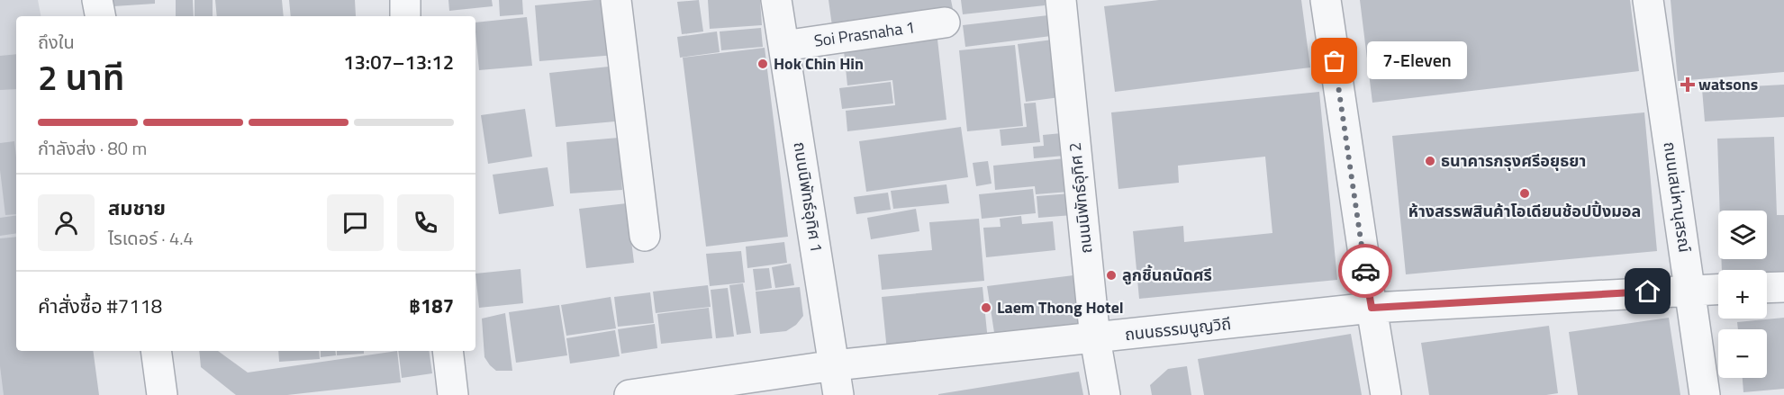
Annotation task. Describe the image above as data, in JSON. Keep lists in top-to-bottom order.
{
  "streets": {
    "street": [
      "Soi Prasnaha 1",
      "ถนนนิพัทธ์อุทิศ 1",
      "ถนนเสน่หานุสรณ์",
      "ถนนนิพัทธ์อุทิศ 2",
      "ถนนธรรมนูญวิถี"
    ]
  },
  "crossings": [
    ["Soi Prasnaha 1", "ถนนนิพัทธ์อุทิศ 1"],
    ["ถนนนิพัทธ์อุทิศ 1", "ถนนธรรมนูญวิถี"],
    ["ถนนเสน่หานุสรณ์", "ถนนธรรมนูญวิถี"],
    ["ถนนนิพัทธ์อุทิศ 2", "ถนนธรรมนูญวิถี"]
  ],
  "places": {
    "other": [
      "7-Eleven",
      "Hok Chin Hin",
      "ธนาคารกรุงศรีอยุธยา",
      "ห้างสรรพสินค้าโอเดียนช้อปปิ้งมอล",
      "ลูกชิ้นถนัดศรี",
      "Laem Thong Hotel"
    ],
    "health": ["watsons"]
  },
  "page": {
    "heading": ["2 นาที", "ถึงใน", "13:07–13:12"],
    "panel": [
      "สมชาย",
      "ไรเดอร์ · 4.4",
      "คำสั่งซื้อ #7118",
      "฿187"
    ],
    "bubble": "7-Eleven",
    "bar": "กำลังส่ง · 80 m",
    "map_buttons": ["+", "−"]
  }
}
